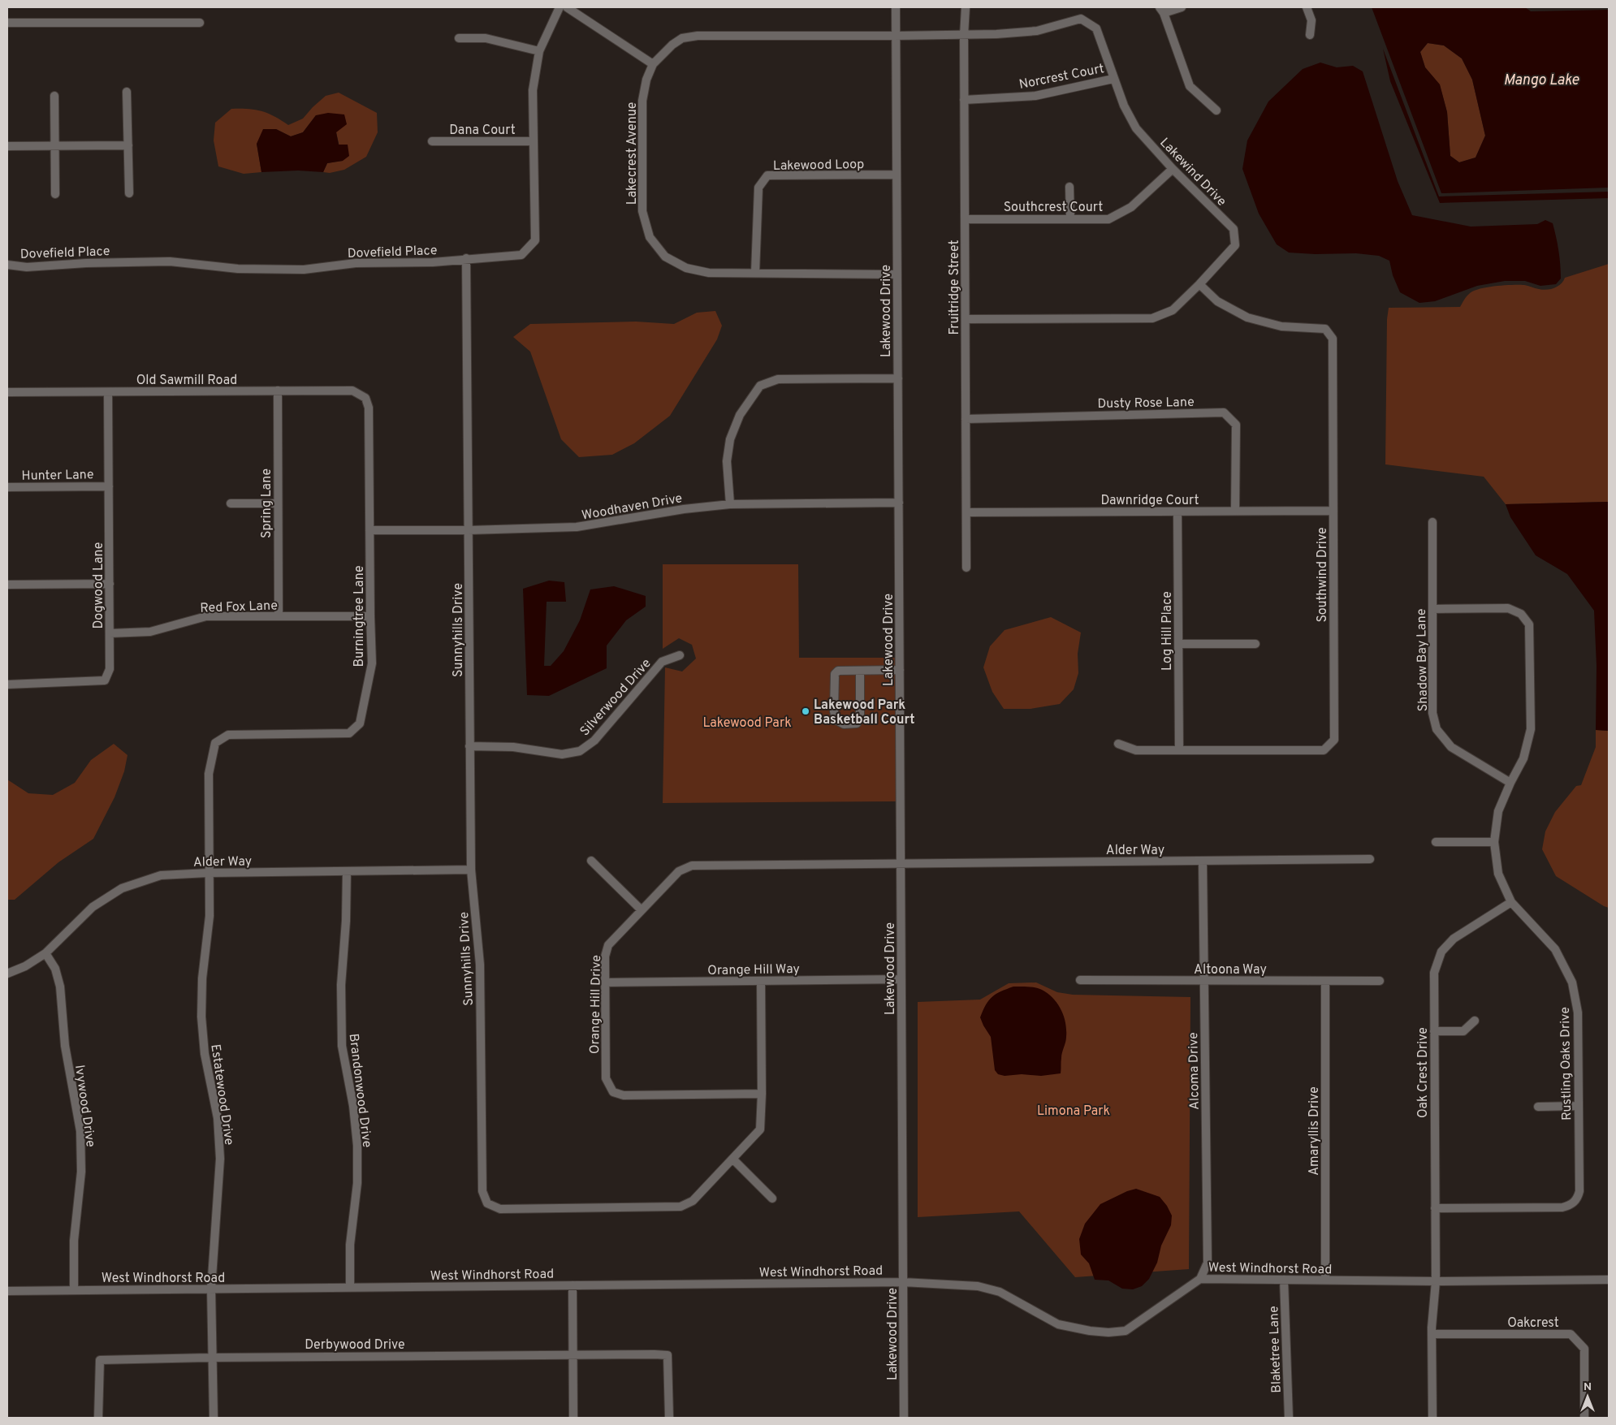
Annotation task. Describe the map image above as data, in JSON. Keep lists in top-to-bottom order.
{
  "streets": {
    "street": [
      "Norcrest Court",
      "Dana Court",
      "Lakecrest Avenue",
      "Lakewood Loop",
      "Lakewind Drive",
      "Southcrest Court",
      "Dovefield Place",
      "Fruitridge Street",
      "Lakewood Drive",
      "Old Sawmill Road",
      "Dusty Rose Lane",
      "Hunter Lane",
      "Dawnridge Court",
      "Spring Lane",
      "Woodhaven Drive",
      "Southwind Drive",
      "Dogwood Lane",
      "Red Fox Lane",
      "Burningtree Lane",
      "Sunnyhills Drive",
      "Log Hill Place",
      "Shadow Bay Lane",
      "Silverwood Drive",
      "Alder Way",
      "Orange Hill Way",
      "Altoona Way",
      "Orange Hill Drive",
      "Rustling Oaks Drive",
      "Alcoma Drive",
      "Oak Crest Drive",
      "Brandonwood Drive",
      "Estatewood Drive",
      "Ivywood Drive",
      "Amaryllis Drive",
      "West Windhorst Road",
      "Oakcrest",
      "Derbywood Drive",
      "Blaketree Lane"
    ]
  },
  "crossings": [
    ["Norcrest Court", "Lakewind Drive"],
    ["Norcrest Court", "Fruitridge Street"],
    ["Dana Court", "Dovefield Place"],
    ["Lakecrest Avenue", "Lakewood Loop"],
    ["Lakecrest Avenue", "Lakewind Drive"],
    ["Lakecrest Avenue", "Lakewood Drive"],
    ["Lakewood Loop", "Lakewood Drive"],
    ["Lakewind Drive", "Southcrest Court"],
    ["Lakewind Drive", "Fruitridge Street"],
    ["Lakewind Drive", "Lakewood Drive"],
    ["Lakewind Drive", "Southwind Drive"],
    ["Southcrest Court", "Fruitridge Street"],
    ["Dovefield Place", "Sunnyhills Drive"],
    ["Fruitridge Street", "Dusty Rose Lane"],
    ["Fruitridge Street", "Dawnridge Court"],
    ["Lakewood Drive", "Woodhaven Drive"],
    ["Lakewood Drive", "Alder Way"],
    ["Lakewood Drive", "Orange Hill Way"],
    ["Lakewood Drive", "Orange Hill Drive"],
    ["Lakewood Drive", "West Windhorst Road"],
    ["Old Sawmill Road", "Spring Lane"],
    ["Old Sawmill Road", "Dogwood Lane"],
    ["Old Sawmill Road", "Burningtree Lane"],
    ["Dusty Rose Lane", "Dawnridge Court"],
    ["Hunter Lane", "Dogwood Lane"],
    ["Dawnridge Court", "Southwind Drive"],
    ["Dawnridge Court", "Log Hill Place"],
    ["Spring Lane", "Red Fox Lane"],
    ["Woodhaven Drive", "Burningtree Lane"],
    ["Woodhaven Drive", "Sunnyhills Drive"],
    ["Southwind Drive", "Log Hill Place"],
    ["Dogwood Lane", "Red Fox Lane"],
    ["Red Fox Lane", "Burningtree Lane"],
    ["Burningtree Lane", "Alder Way"],
    ["Burningtree Lane", "Estatewood Drive"],
    ["Sunnyhills Drive", "Silverwood Drive"],
    ["Sunnyhills Drive", "Alder Way"],
    ["Sunnyhills Drive", "Orange Hill Way"],
    ["Sunnyhills Drive", "Orange Hill Drive"],
    ["Shadow Bay Lane", "Rustling Oaks Drive"],
    ["Alder Way", "Orange Hill Drive"],
    ["Alder Way", "Alcoma Drive"],
    ["Alder Way", "Brandonwood Drive"],
    ["Alder Way", "Estatewood Drive"],
    ["Alder Way", "Ivywood Drive"],
    ["Orange Hill Way", "Orange Hill Drive"],
    ["Altoona Way", "Alcoma Drive"],
    ["Altoona Way", "Amaryllis Drive"],
    ["Rustling Oaks Drive", "Oak Crest Drive"],
    ["Alcoma Drive", "West Windhorst Road"],
    ["Oak Crest Drive", "West Windhorst Road"],
    ["Brandonwood Drive", "West Windhorst Road"],
    ["Estatewood Drive", "West Windhorst Road"],
    ["Estatewood Drive", "Derbywood Drive"],
    ["Ivywood Drive", "West Windhorst Road"],
    ["Amaryllis Drive", "West Windhorst Road"],
    ["West Windhorst Road", "Blaketree Lane"]
  ],
  "water": ["Mango Lake"],
  "parks": ["Lakewood Park", "Limona Park"],
  "places": ["Lakewood Park Basketball Court"],
  "north": "top"
}
